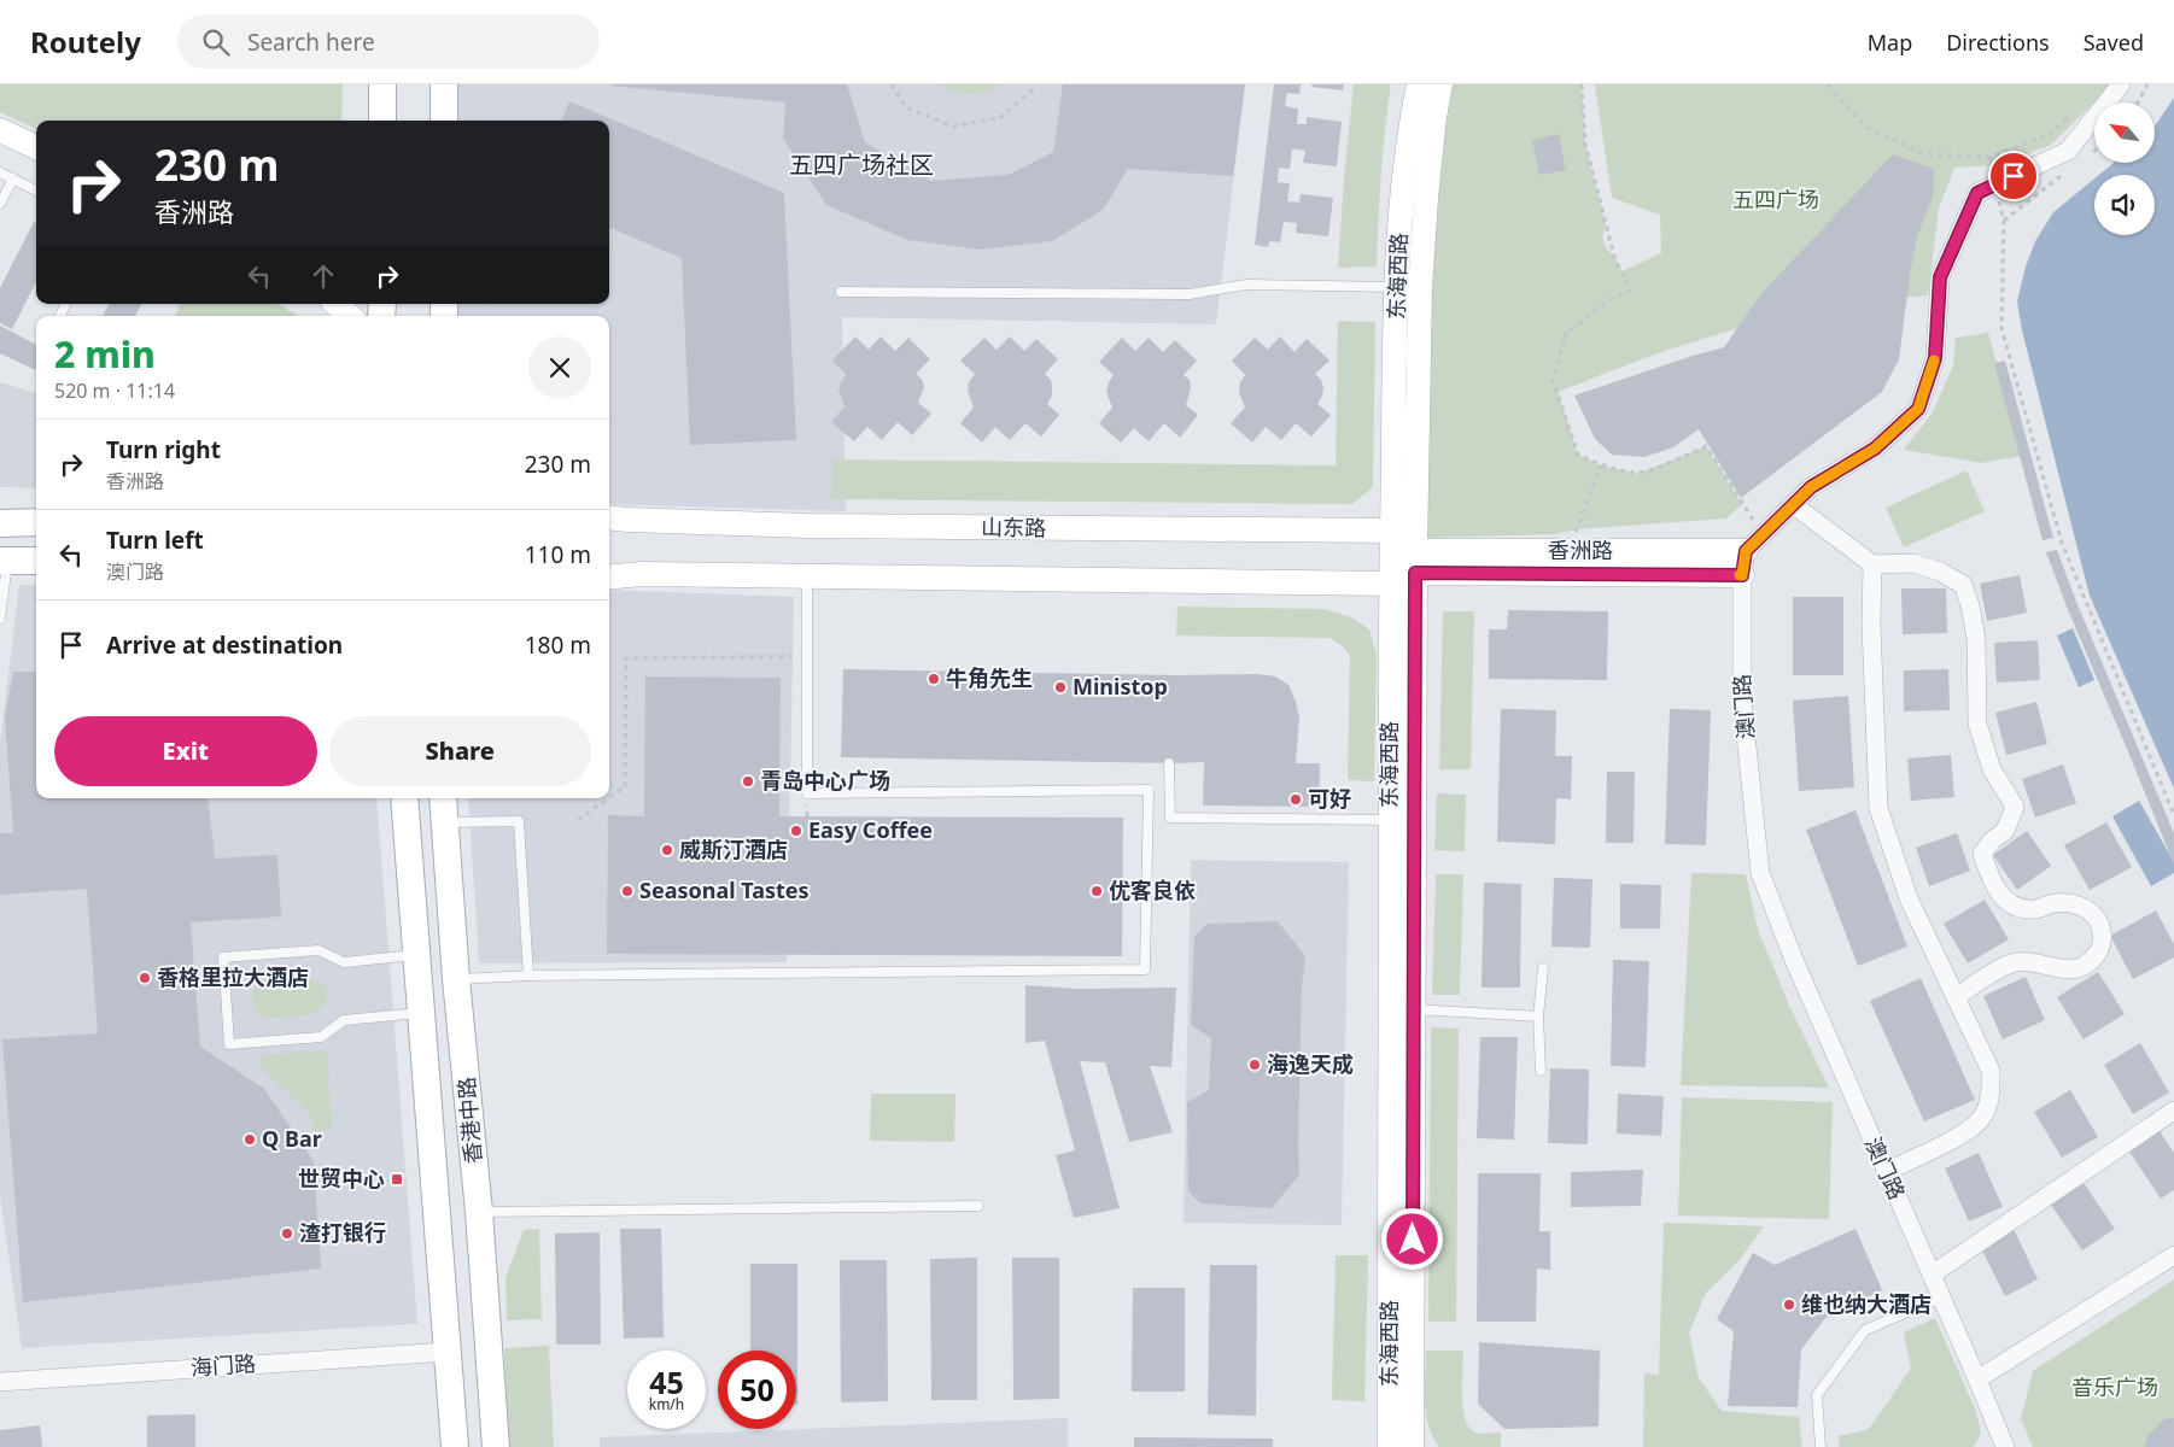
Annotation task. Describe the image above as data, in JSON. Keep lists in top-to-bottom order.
{
  "streets": {
    "main road": [
      "东海西路",
      "山东路",
      "香洲路",
      "香港中路"
    ],
    "street": ["澳门路", "海门路"]
  },
  "crossings": [
    ["东海西路", "山东路"],
    ["东海西路", "香洲路"],
    ["香洲路", "澳门路"],
    ["香港中路", "海门路"]
  ],
  "districts": ["五四广场社区"],
  "parks": ["五四广场", "音乐广场"],
  "places": {
    "other": [
      "牛角先生",
      "Ministop",
      "青岛中心广场",
      "可好",
      "Easy Coffee",
      "威斯汀酒店",
      "Seasonal Tastes",
      "优客良依",
      "香格里拉大酒店",
      "海逸天成",
      "Q Bar",
      "渣打银行",
      "维也纳大酒店"
    ],
    "transit": ["世贸中心"]
  },
  "north": "top left",
  "page": {
    "header": "Routely",
    "search": "Search here",
    "nav": ["Map", "Directions", "Saved"],
    "turn": ["230 m", "香洲路"],
    "heading": ["2 min", "520 m · 11:14"],
    "list": [
      {
        "name": "Turn right",
        "note": "香洲路",
        "value": "230 m"
      },
      {
        "name": "Turn left",
        "note": "澳门路",
        "value": "110 m"
      },
      {
        "name": "Arrive at destination",
        "value": "180 m"
      }
    ],
    "buttons": ["Exit", "Share"],
    "speed": "45 km/h",
    "limit": "50"
  }
}
